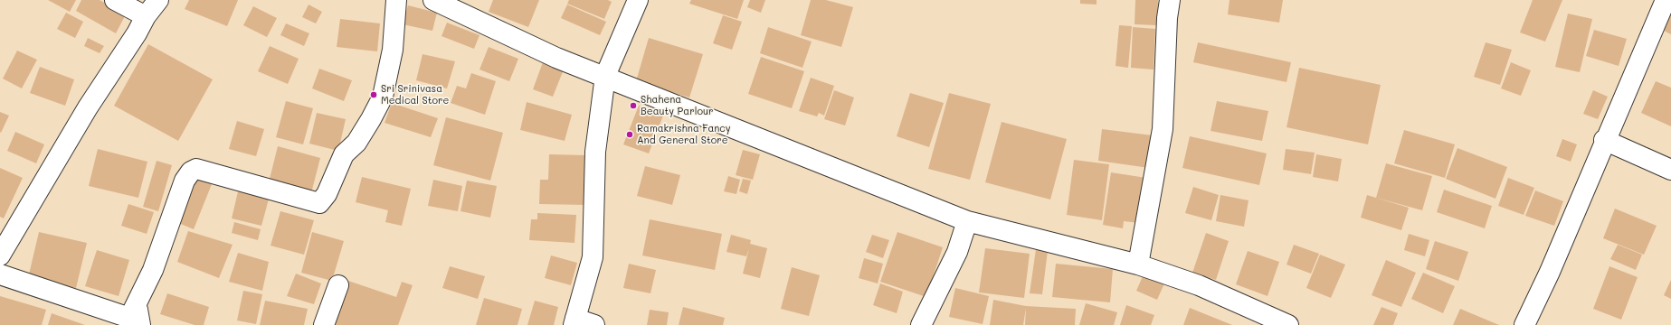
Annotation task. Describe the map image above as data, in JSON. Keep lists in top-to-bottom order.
{
  "places": ["Sri Srinivasa Medical Store", "Shahena Beauty Parlour", "Ramakrishna Fancy And General Store"]
}
